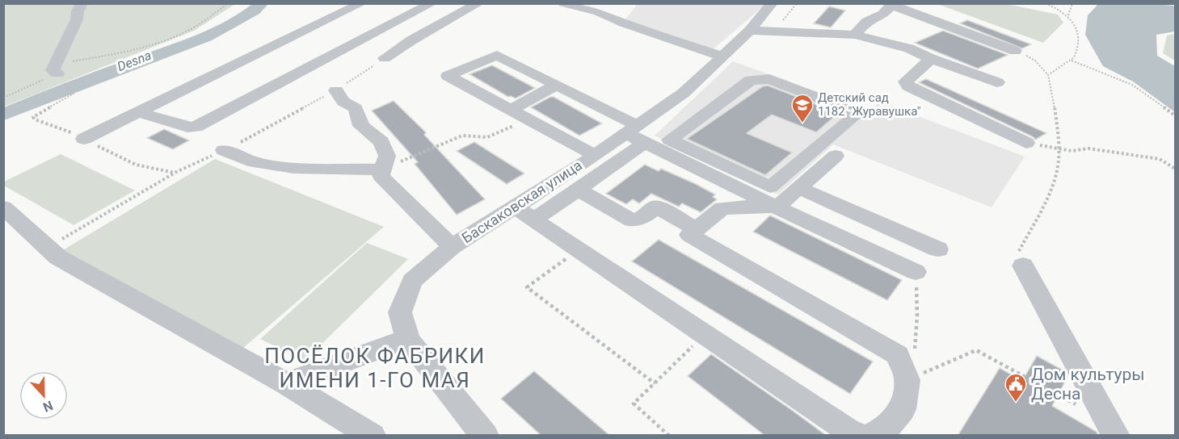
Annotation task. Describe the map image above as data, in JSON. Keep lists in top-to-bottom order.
{
  "streets": {
    "street": ["Баскаковская улица"]
  },
  "districts": ["ПОСЁЛОК ФАБРИКИ ИМЕНИ 1-ГО МАЯ"],
  "water": ["Desna"],
  "places": {
    "school or university": ["Детский сад 1182 \"Журавушка\""],
    "public building": ["Дом культуры Десна"]
  },
  "north": "bottom"
}
